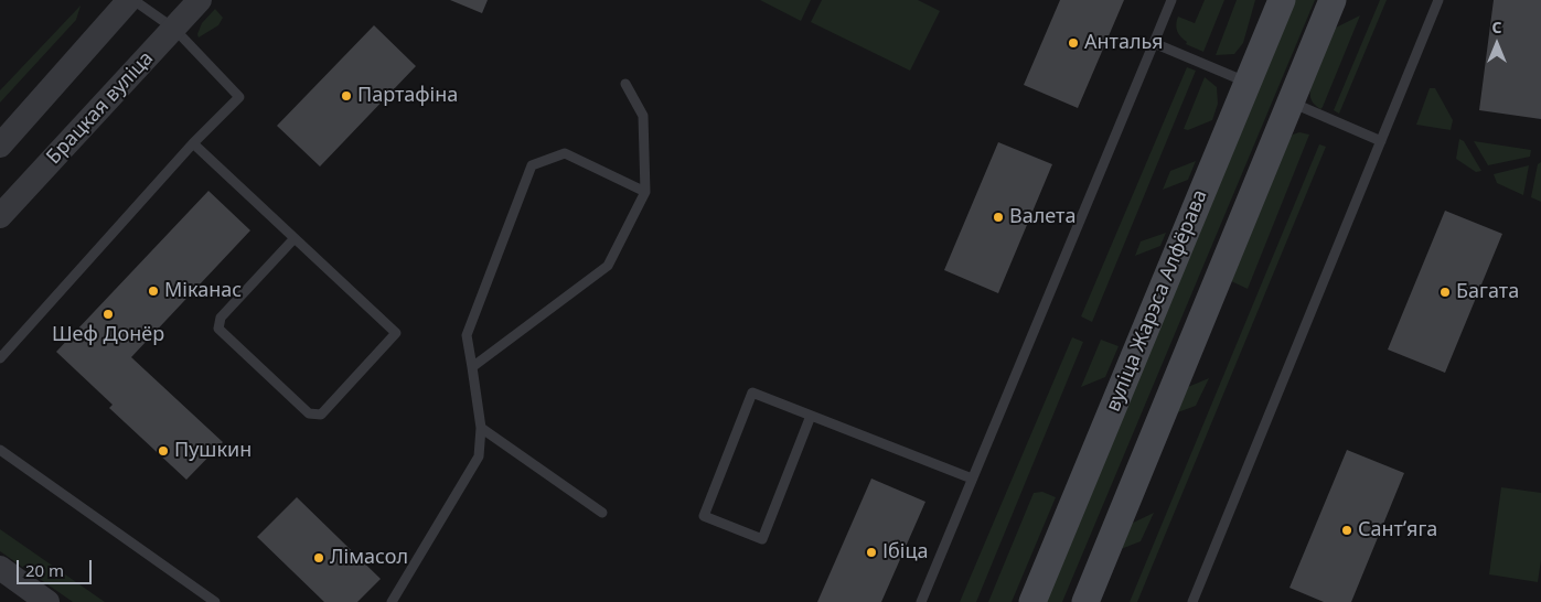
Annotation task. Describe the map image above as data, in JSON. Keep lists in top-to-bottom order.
{
  "streets": {
    "main road": ["вуліца Жарэса Алфёрава"],
    "street": ["Брацкая вуліца"]
  },
  "places": [
    "Анталья",
    "Партафіна",
    "Валета",
    "Міканас",
    "Багата",
    "Шеф Донёр",
    "Пушкин",
    "Сантʼяга",
    "Ібіца",
    "Лімасол"
  ],
  "scale_bar": "20 m",
  "north": "top"
}
